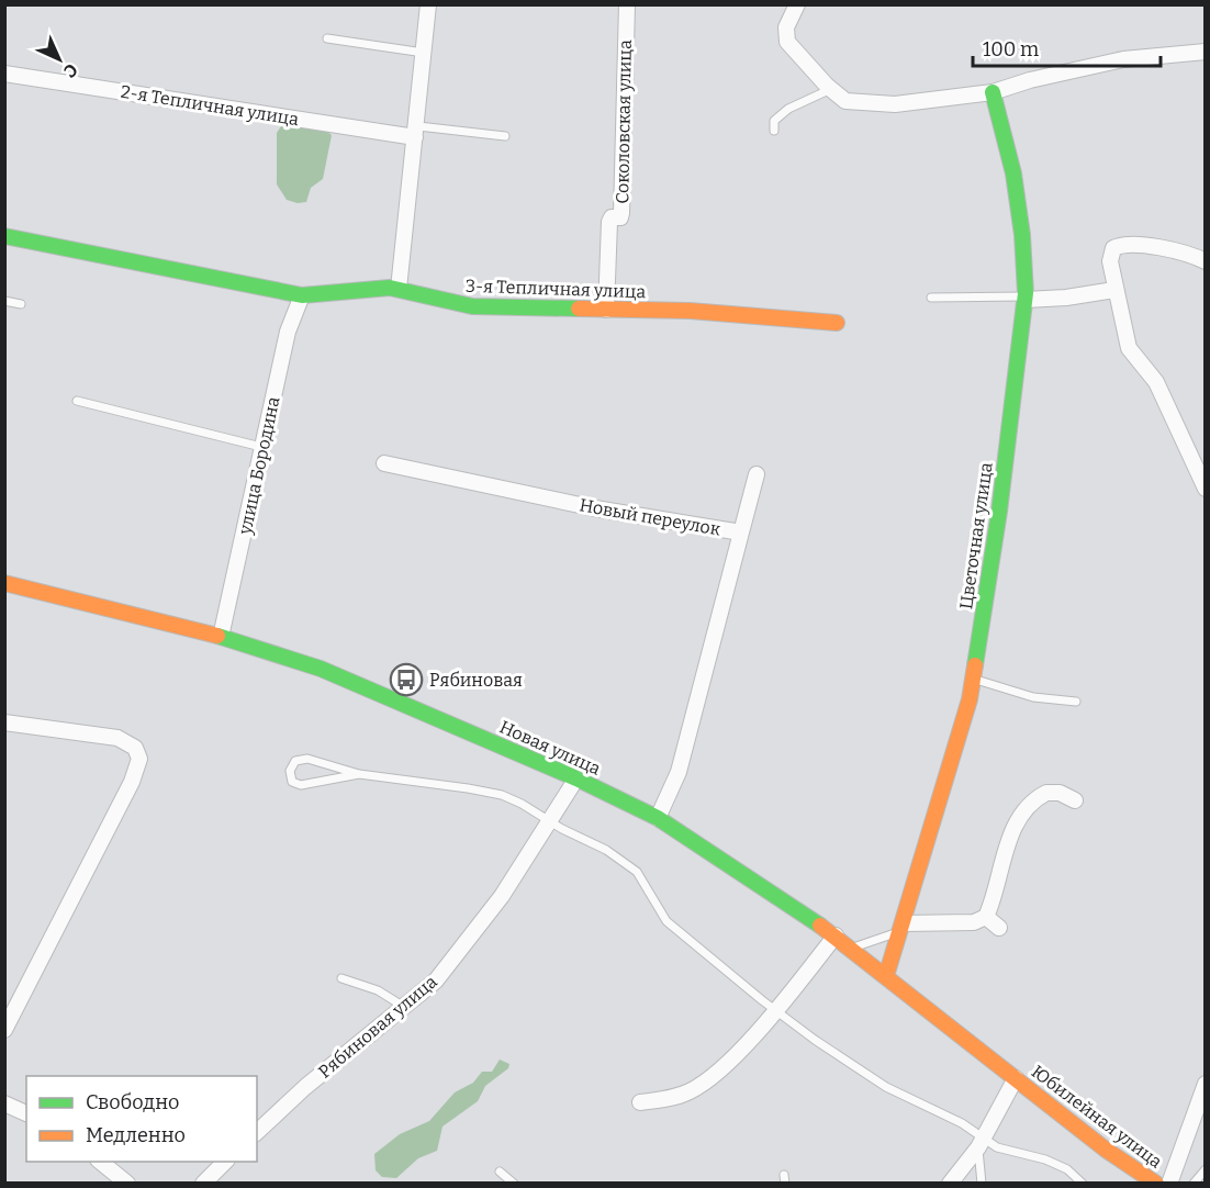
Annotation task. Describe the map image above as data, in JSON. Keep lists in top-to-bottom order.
{
  "streets": {
    "street": [
      "2-я Тепличная улица",
      "Соколовская улица",
      "3-я Тепличная улица",
      "улица Бородина",
      "Новый переулок",
      "Цветочная улица",
      "Новая улица",
      "Рябиновая улица",
      "Юбилейная улица"
    ]
  },
  "crossings": [
    ["Соколовская улица", "3-я Тепличная улица"],
    ["3-я Тепличная улица", "улица Бородина"],
    ["улица Бородина", "Новая улица"],
    ["Новый переулок", "Новая улица"],
    ["Цветочная улица", "Новая улица"],
    ["Новая улица", "Рябиновая улица"],
    ["Новая улица", "Юбилейная улица"]
  ],
  "places": {
    "bus stop": ["Рябиновая"]
  },
  "legend": ["Свободно", "Медленно"],
  "scale_bar": "100 m",
  "north": "bottom right"
}
